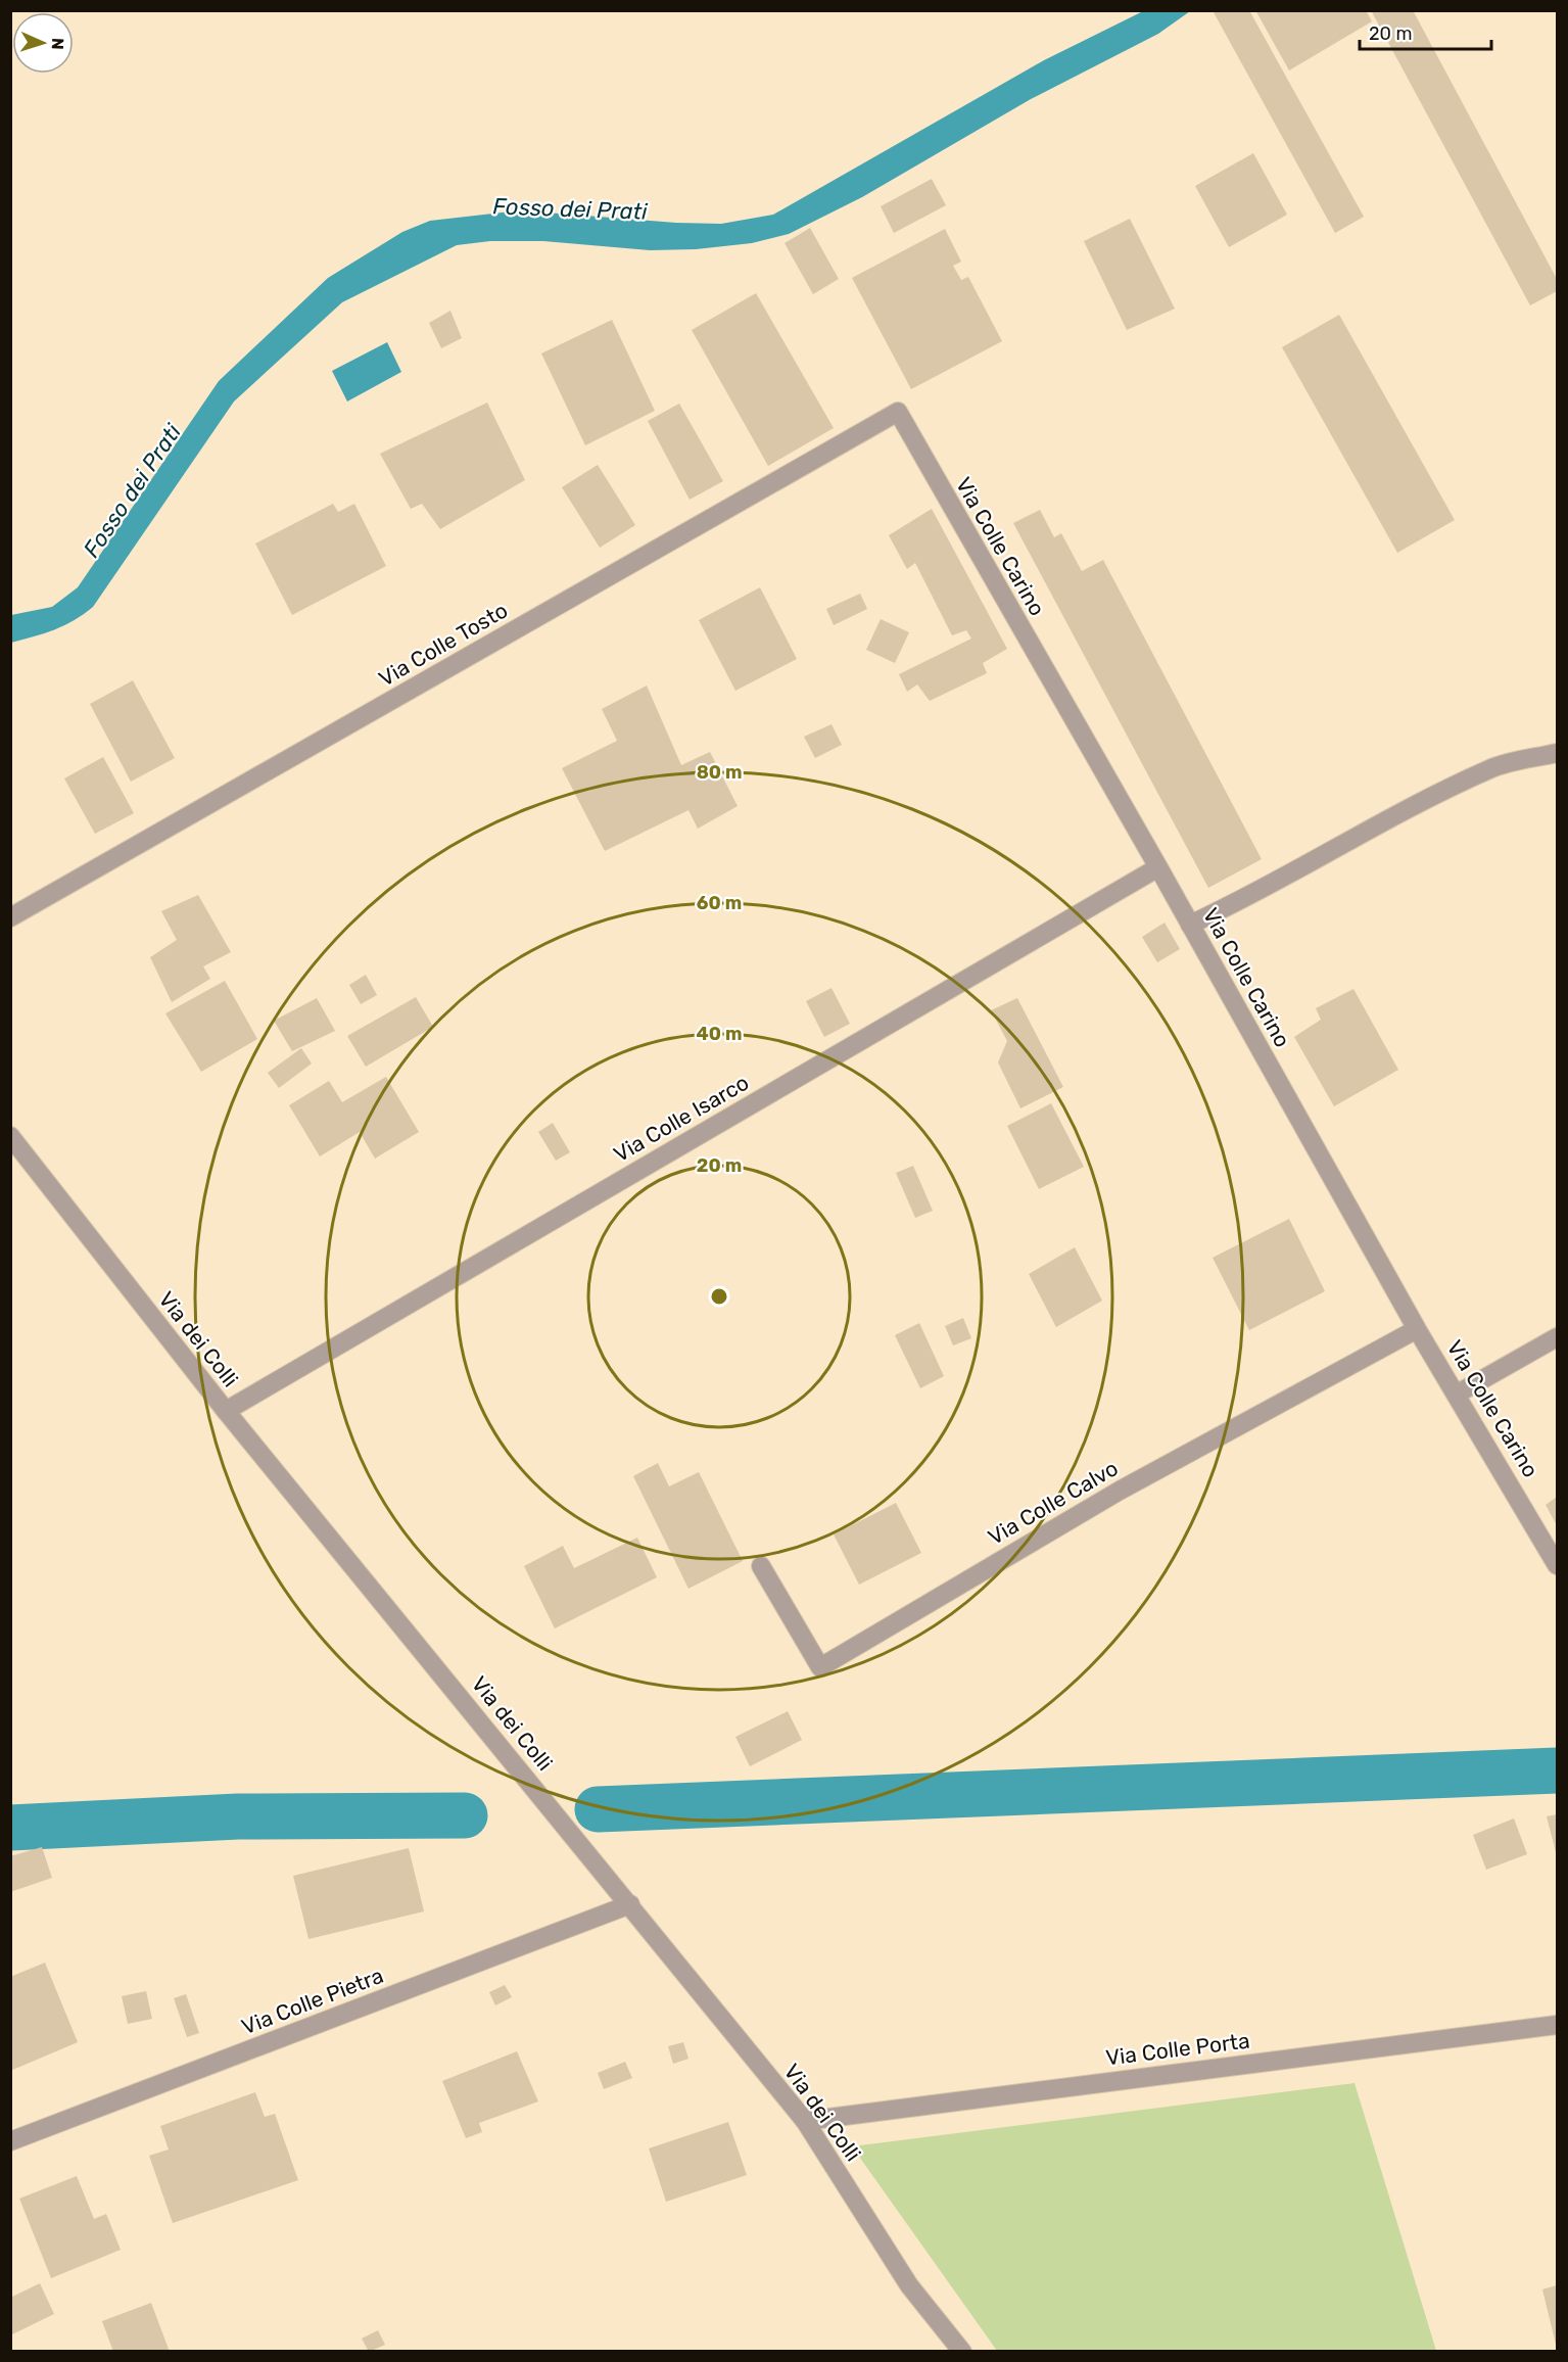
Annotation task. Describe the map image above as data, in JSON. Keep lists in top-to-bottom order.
{
  "streets": {
    "street": [
      "Via Colle Carino",
      "Via Colle Tosto",
      "Via Colle Isarco",
      "Via dei Colli",
      "Via Colle Calvo",
      "Via Colle Pietra",
      "Via Colle Porta"
    ]
  },
  "crossings": [
    ["Via Colle Carino", "Via Colle Tosto"],
    ["Via Colle Carino", "Via Colle Isarco"],
    ["Via Colle Carino", "Via Colle Calvo"],
    ["Via Colle Isarco", "Via dei Colli"],
    ["Via dei Colli", "Via Colle Pietra"],
    ["Via dei Colli", "Via Colle Porta"]
  ],
  "water": ["Fosso dei Prati"],
  "scale_bar": "20 m",
  "north": "right",
  "rings": [
    "80 m",
    "60 m",
    "40 m",
    "20 m"
  ]
}
